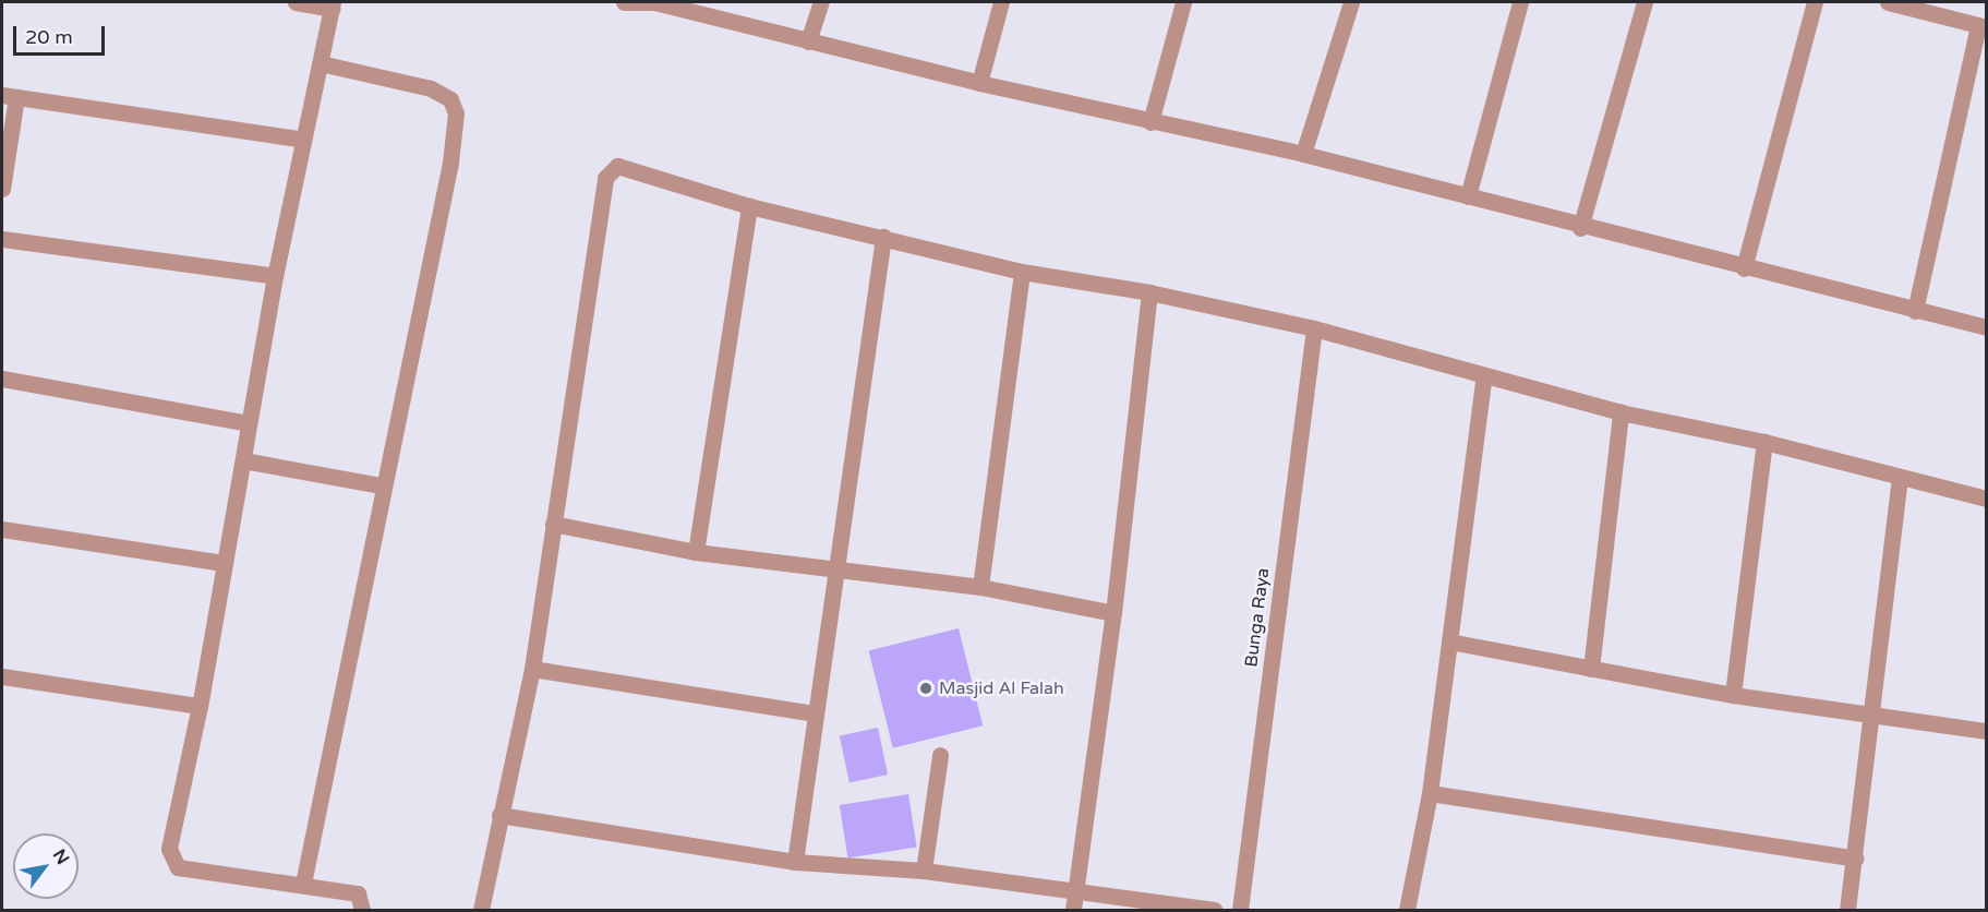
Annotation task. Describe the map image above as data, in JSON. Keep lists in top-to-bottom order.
{
  "streets": {
    "street": ["Bunga Raya"]
  },
  "places": ["Masjid Al Falah"],
  "scale_bar": "20 m",
  "north": "top right"
}
